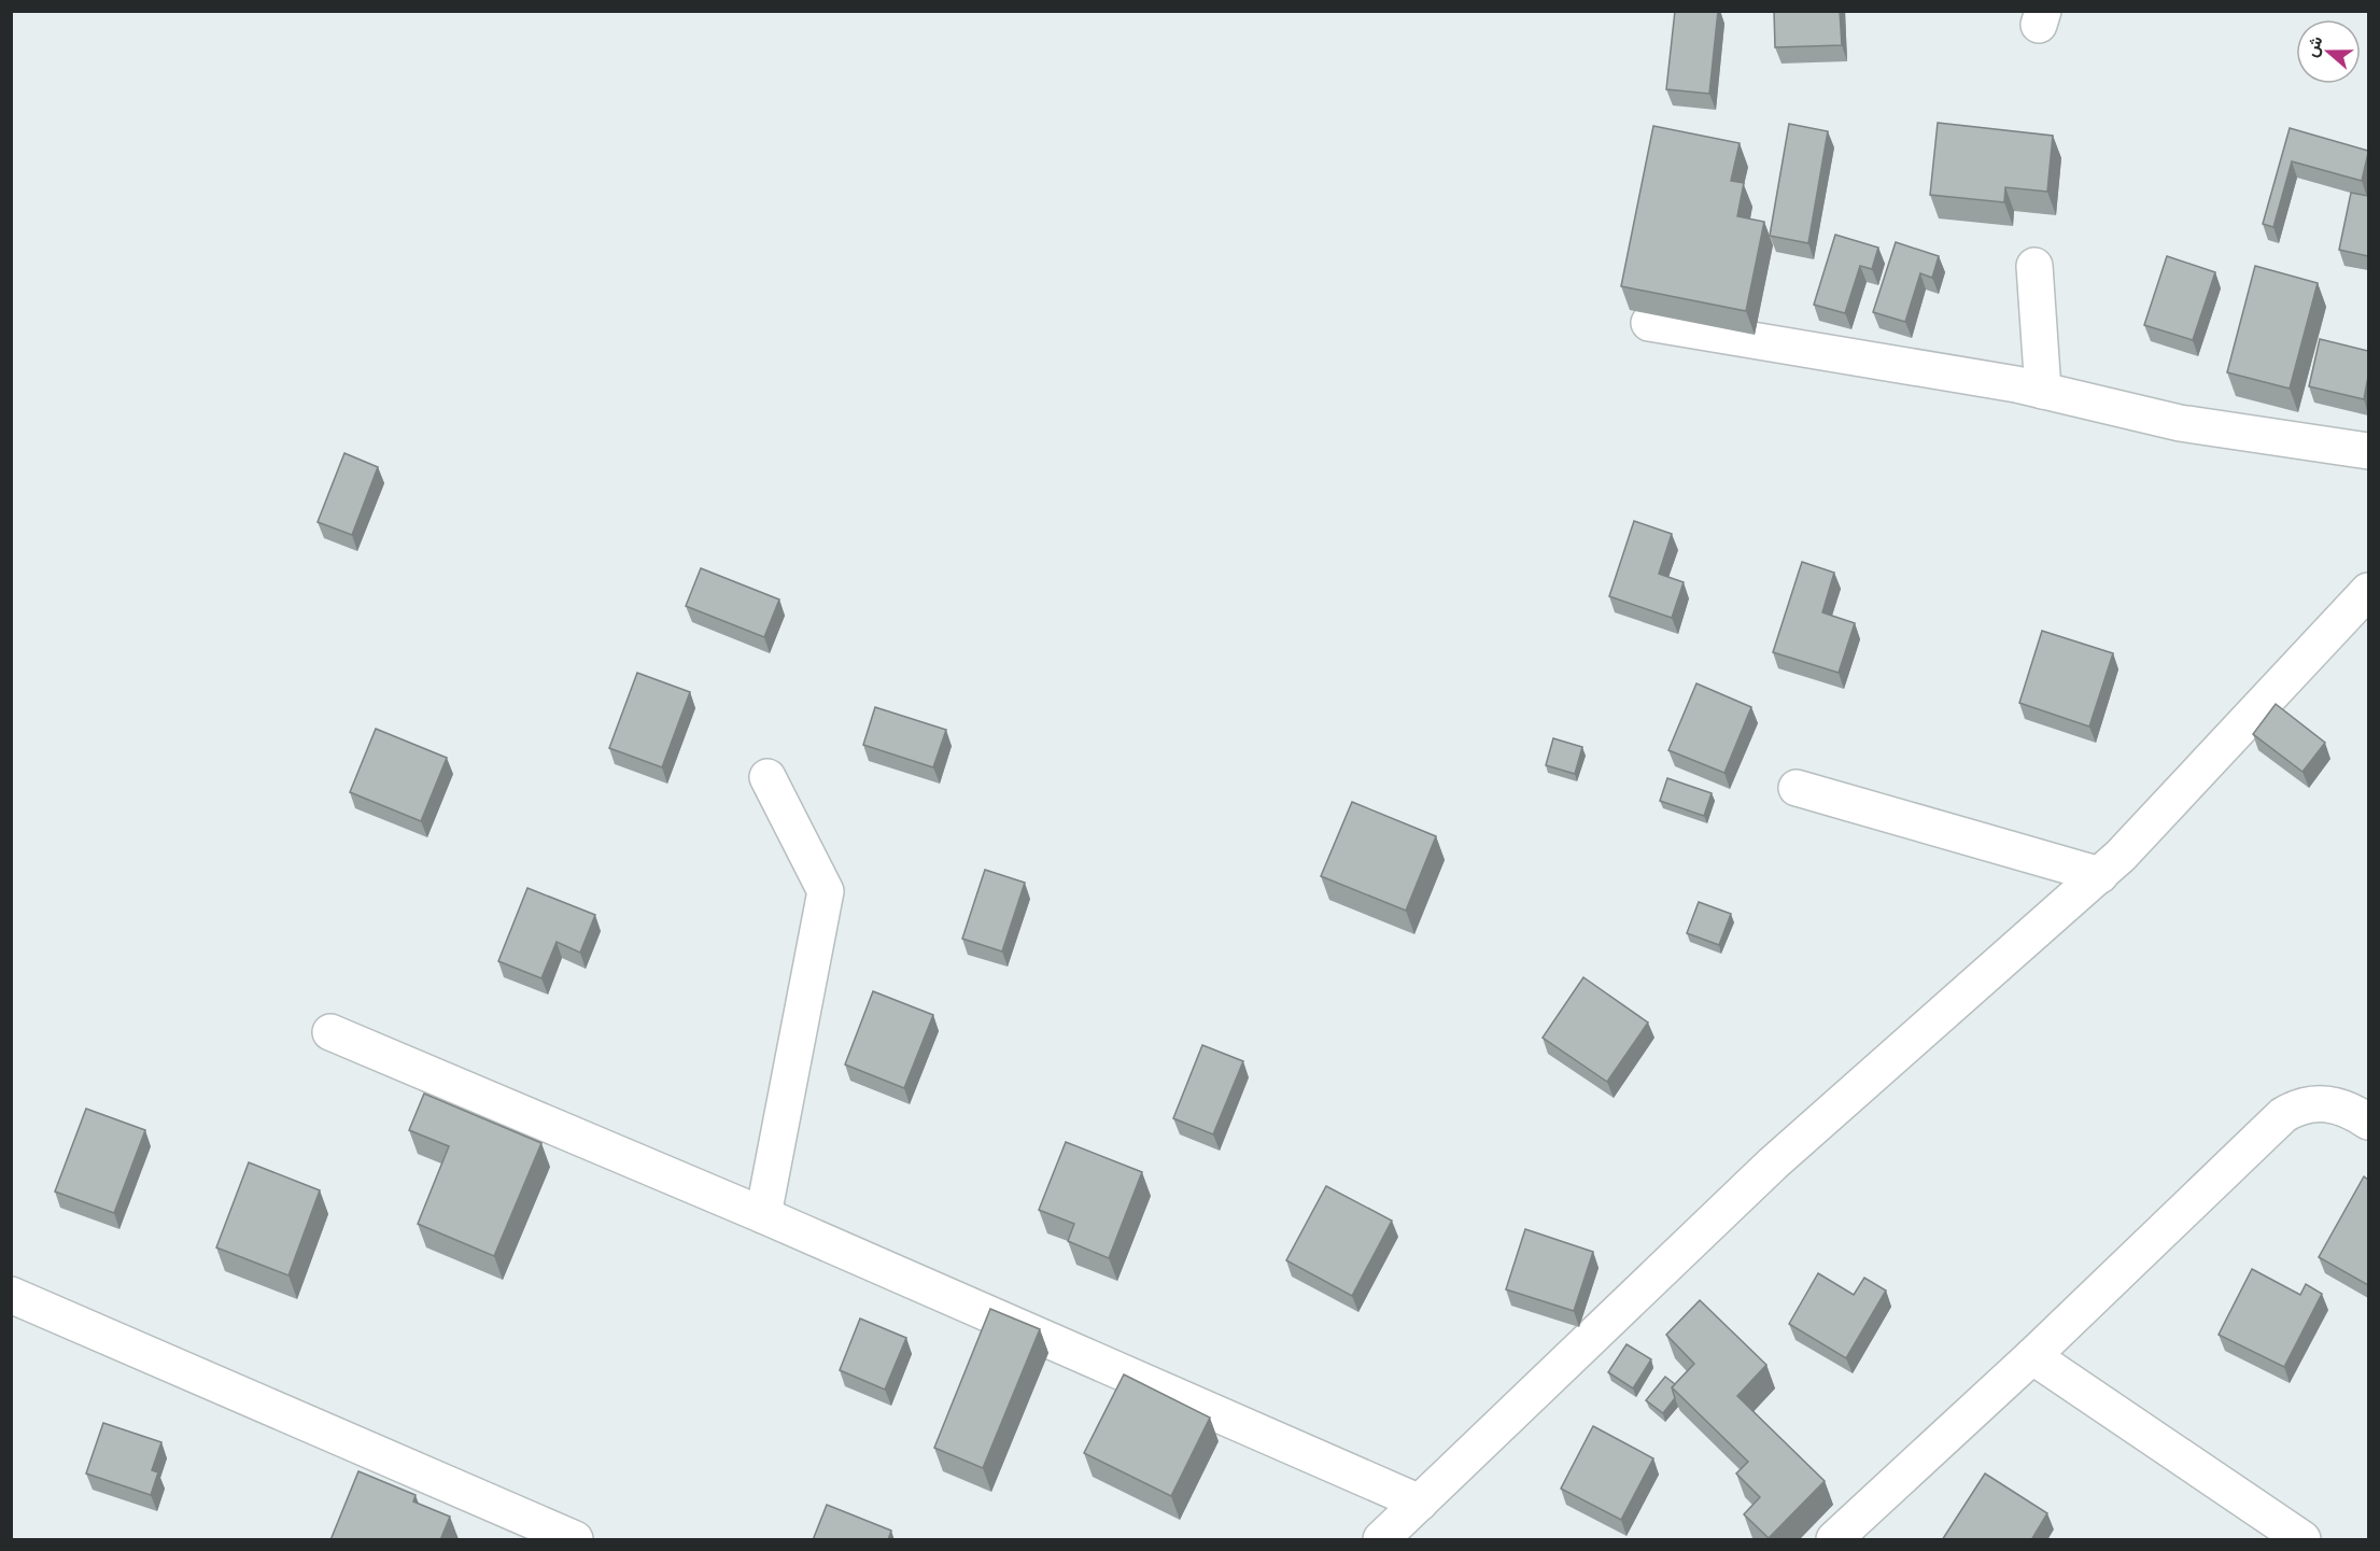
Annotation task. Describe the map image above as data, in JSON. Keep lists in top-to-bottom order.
{
  "north": "left"
}
